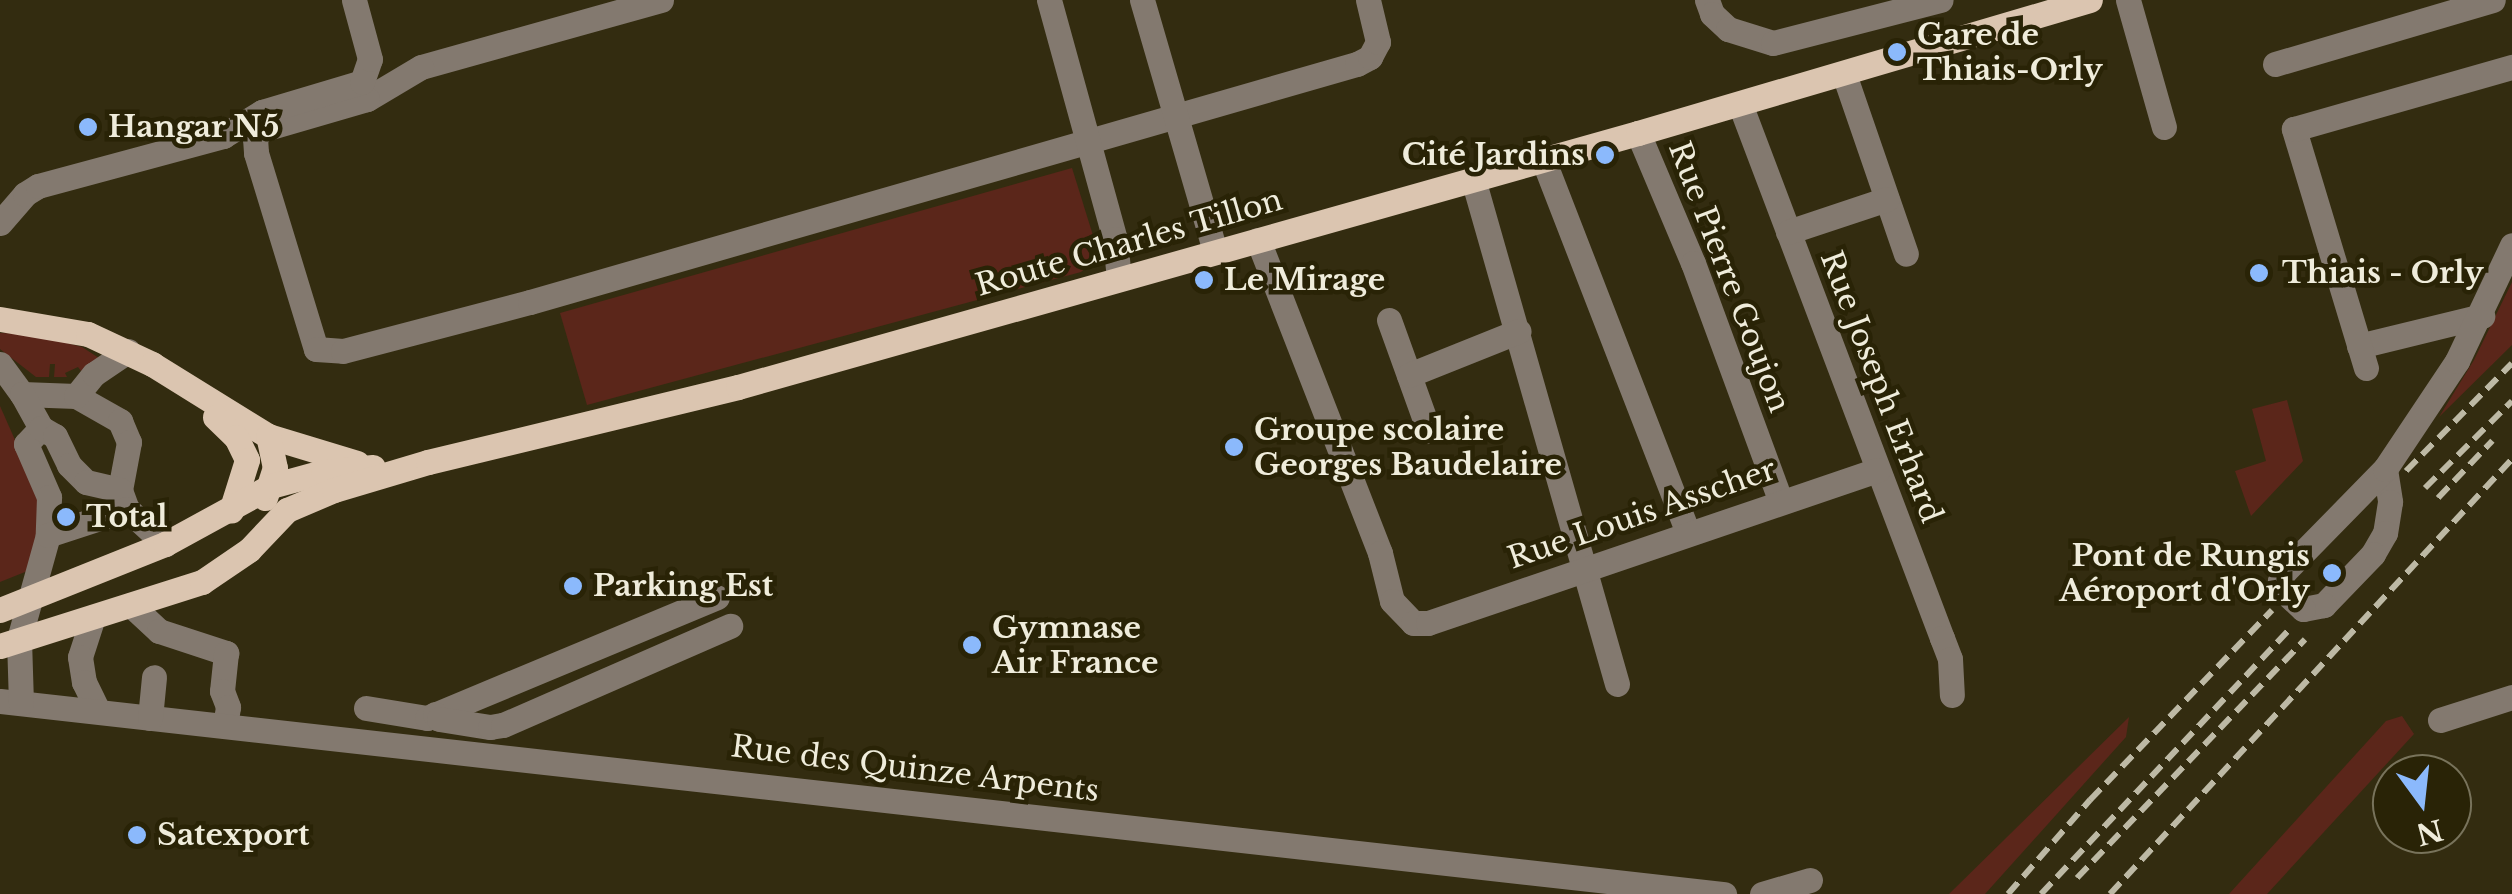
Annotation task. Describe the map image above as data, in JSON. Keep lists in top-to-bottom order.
{
  "streets": {
    "main road": ["Route Charles Tillon"],
    "street": [
      "Rue Pierre Goujon",
      "Rue Joseph Erhard",
      "Rue Louis Asscher",
      "Rue des Quinze Arpents"
    ]
  },
  "crossings": [
    ["Route Charles Tillon", "Rue Pierre Goujon"],
    ["Route Charles Tillon", "Rue Joseph Erhard"],
    ["Route Charles Tillon", "Rue Louis Asscher"],
    ["Rue Pierre Goujon", "Rue Louis Asscher"],
    ["Rue Joseph Erhard", "Rue Louis Asscher"]
  ],
  "places": [
    "Gare de Thiais-Orly",
    "Hangar N5",
    "Cité Jardins",
    "Thiais - Orly",
    "Le Mirage",
    "Groupe scolaire Georges Baudelaire",
    "Total",
    "Pont de Rungis Aéroport d'Orly",
    "Parking Est",
    "Gymnase Air France",
    "Satexport"
  ],
  "north": "bottom"
}
